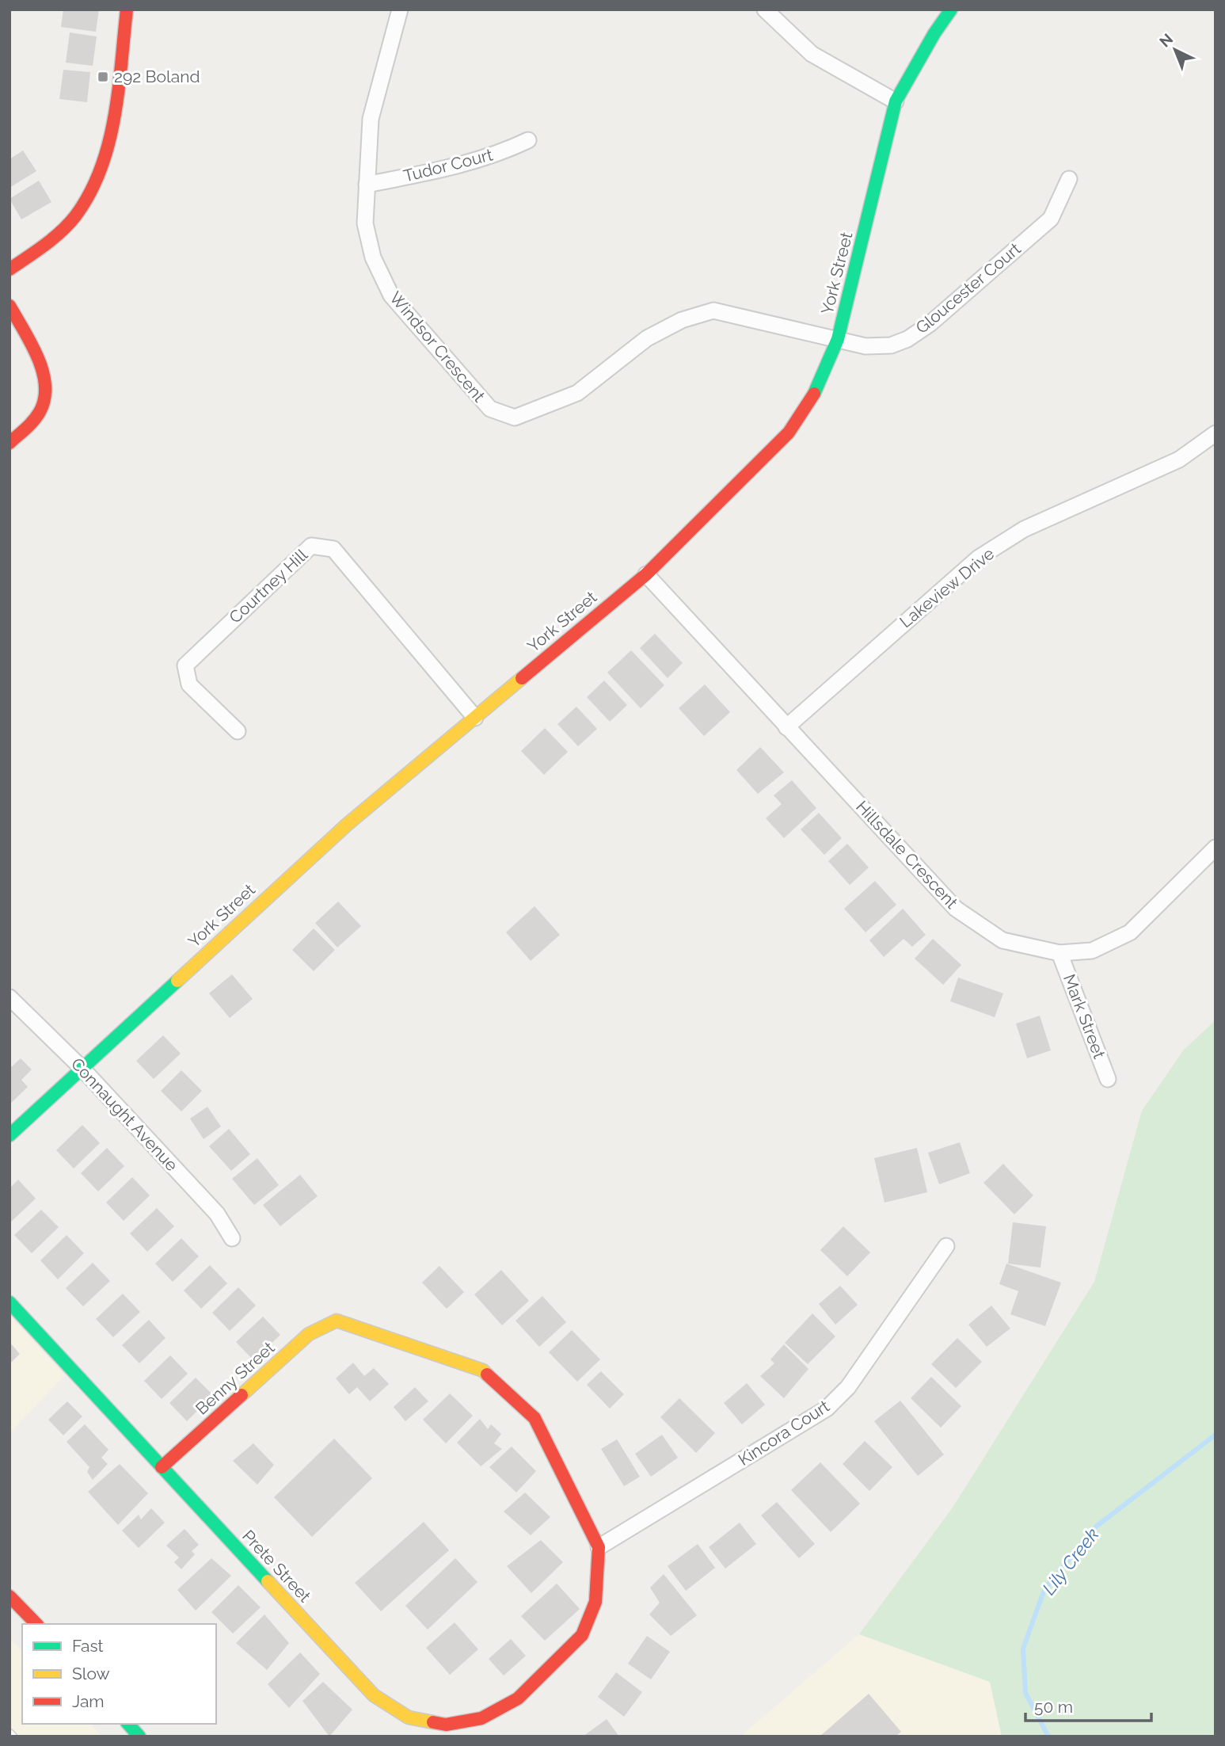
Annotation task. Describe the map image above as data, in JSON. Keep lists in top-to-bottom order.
{
  "streets": {
    "street": [
      "Tudor Court",
      "York Street",
      "Gloucester Court",
      "Windsor Crescent",
      "Courtney Hill",
      "Lakeview Drive",
      "Hillsdale Crescent",
      "Mark Street",
      "Connaught Avenue",
      "Benny Street",
      "Kincora Court",
      "Prete Street"
    ]
  },
  "crossings": [
    ["Tudor Court", "Windsor Crescent"],
    ["York Street", "Gloucester Court"],
    ["York Street", "Windsor Crescent"],
    ["York Street", "Courtney Hill"],
    ["York Street", "Hillsdale Crescent"],
    ["York Street", "Connaught Avenue"],
    ["Gloucester Court", "Windsor Crescent"],
    ["Lakeview Drive", "Hillsdale Crescent"],
    ["Hillsdale Crescent", "Mark Street"],
    ["Benny Street", "Kincora Court"],
    ["Benny Street", "Prete Street"],
    ["Kincora Court", "Prete Street"]
  ],
  "water": ["Lily Creek"],
  "places": {
    "transit": ["292 Boland"]
  },
  "legend": ["Fast", "Slow", "Jam"],
  "scale_bar": "50 m",
  "north": "top left"
}
